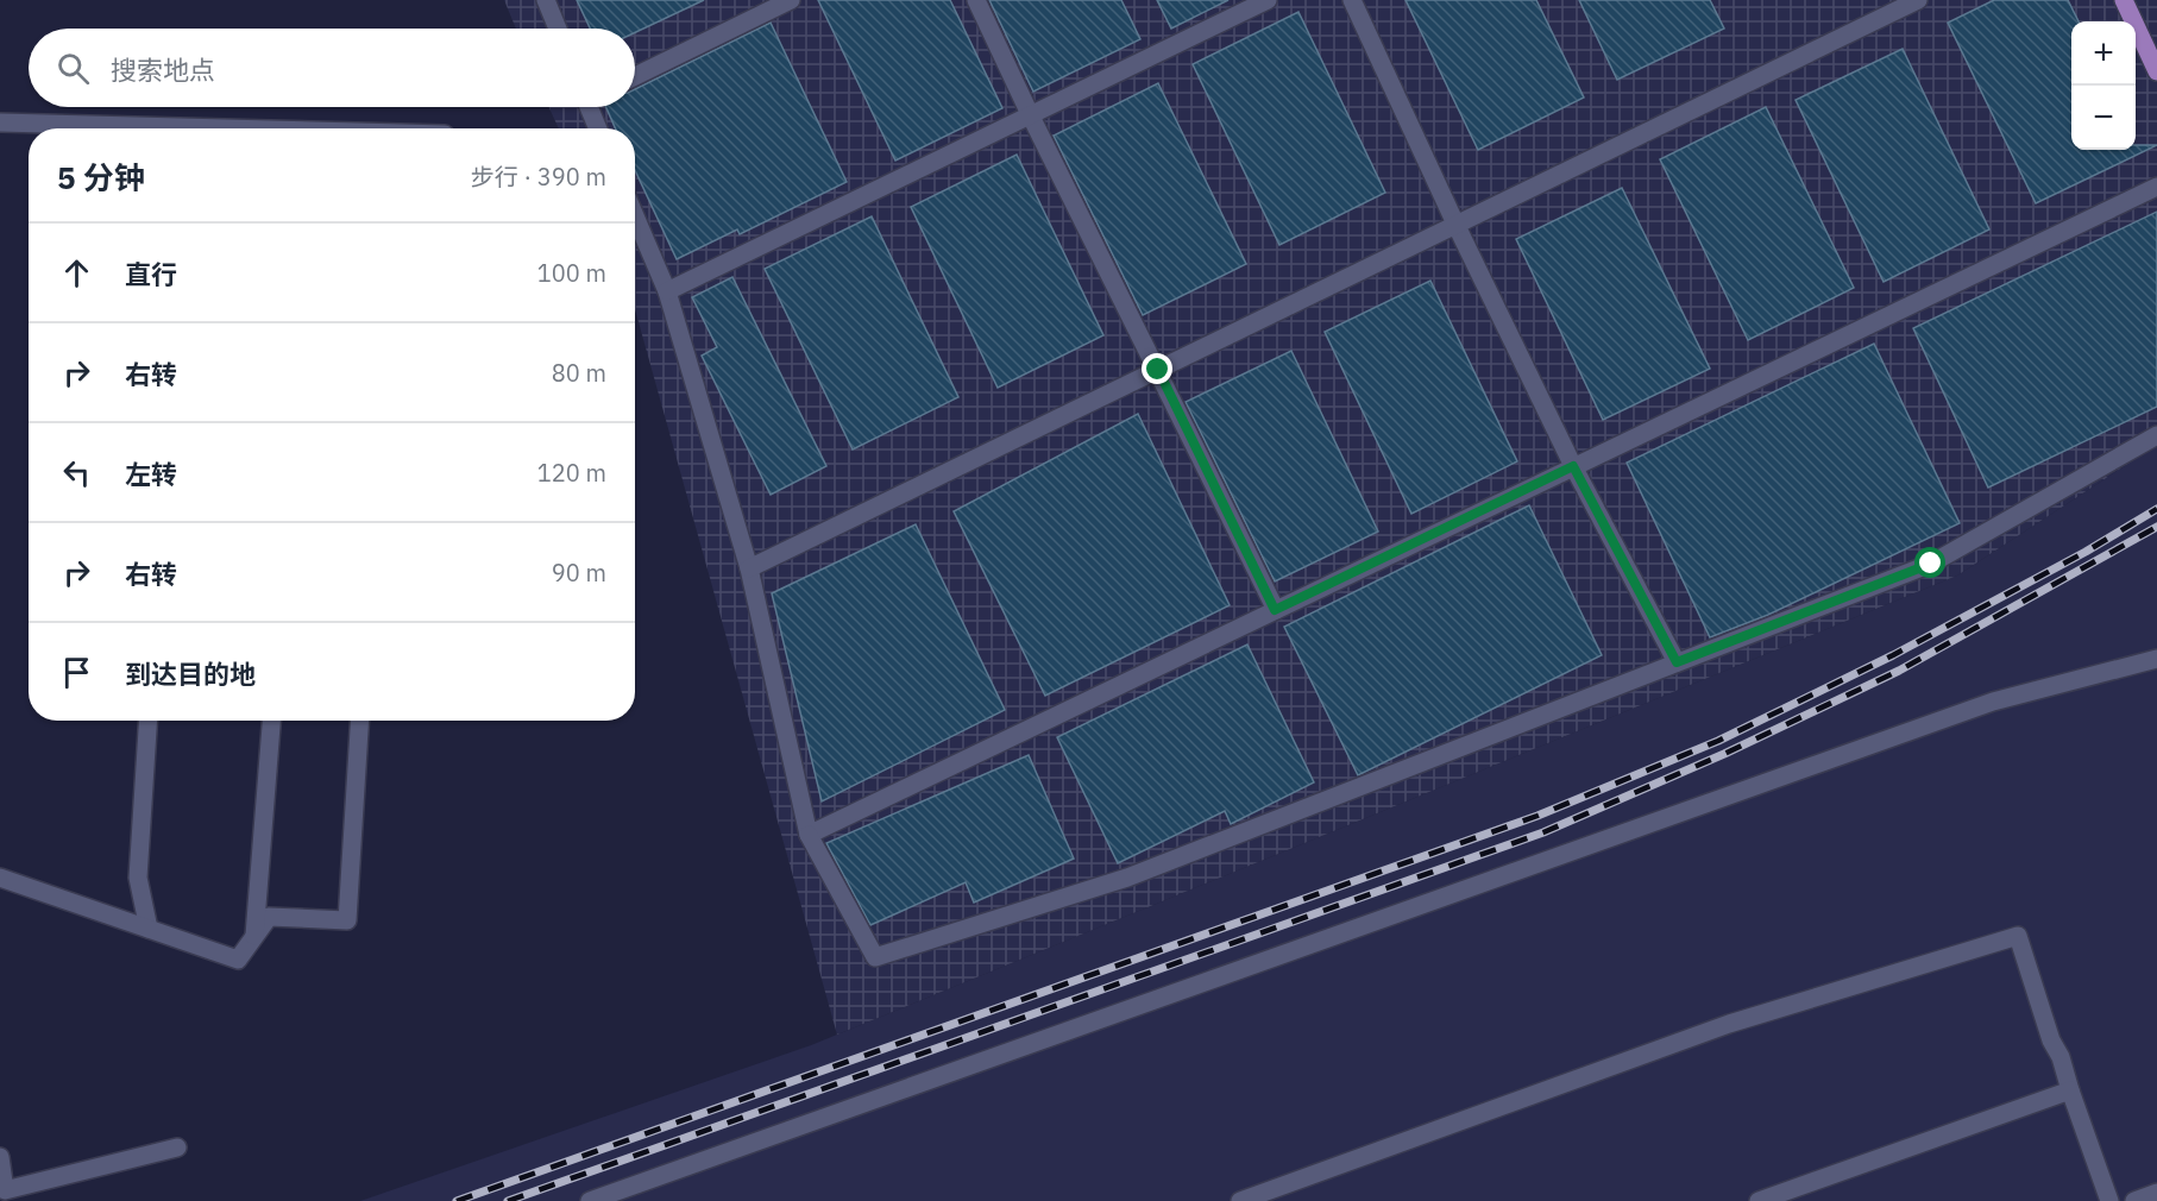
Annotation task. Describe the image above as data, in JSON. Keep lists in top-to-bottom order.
{
  "page": {
    "map_buttons": ["+", "−"],
    "search": "搜索地点",
    "heading": ["5 分钟", "步行 · 390 m"],
    "list": [
      ["直行", "100 m"],
      ["右转", "80 m"],
      ["左转", "120 m"],
      ["右转", "90 m"],
      "到达目的地"
    ]
  }
}
